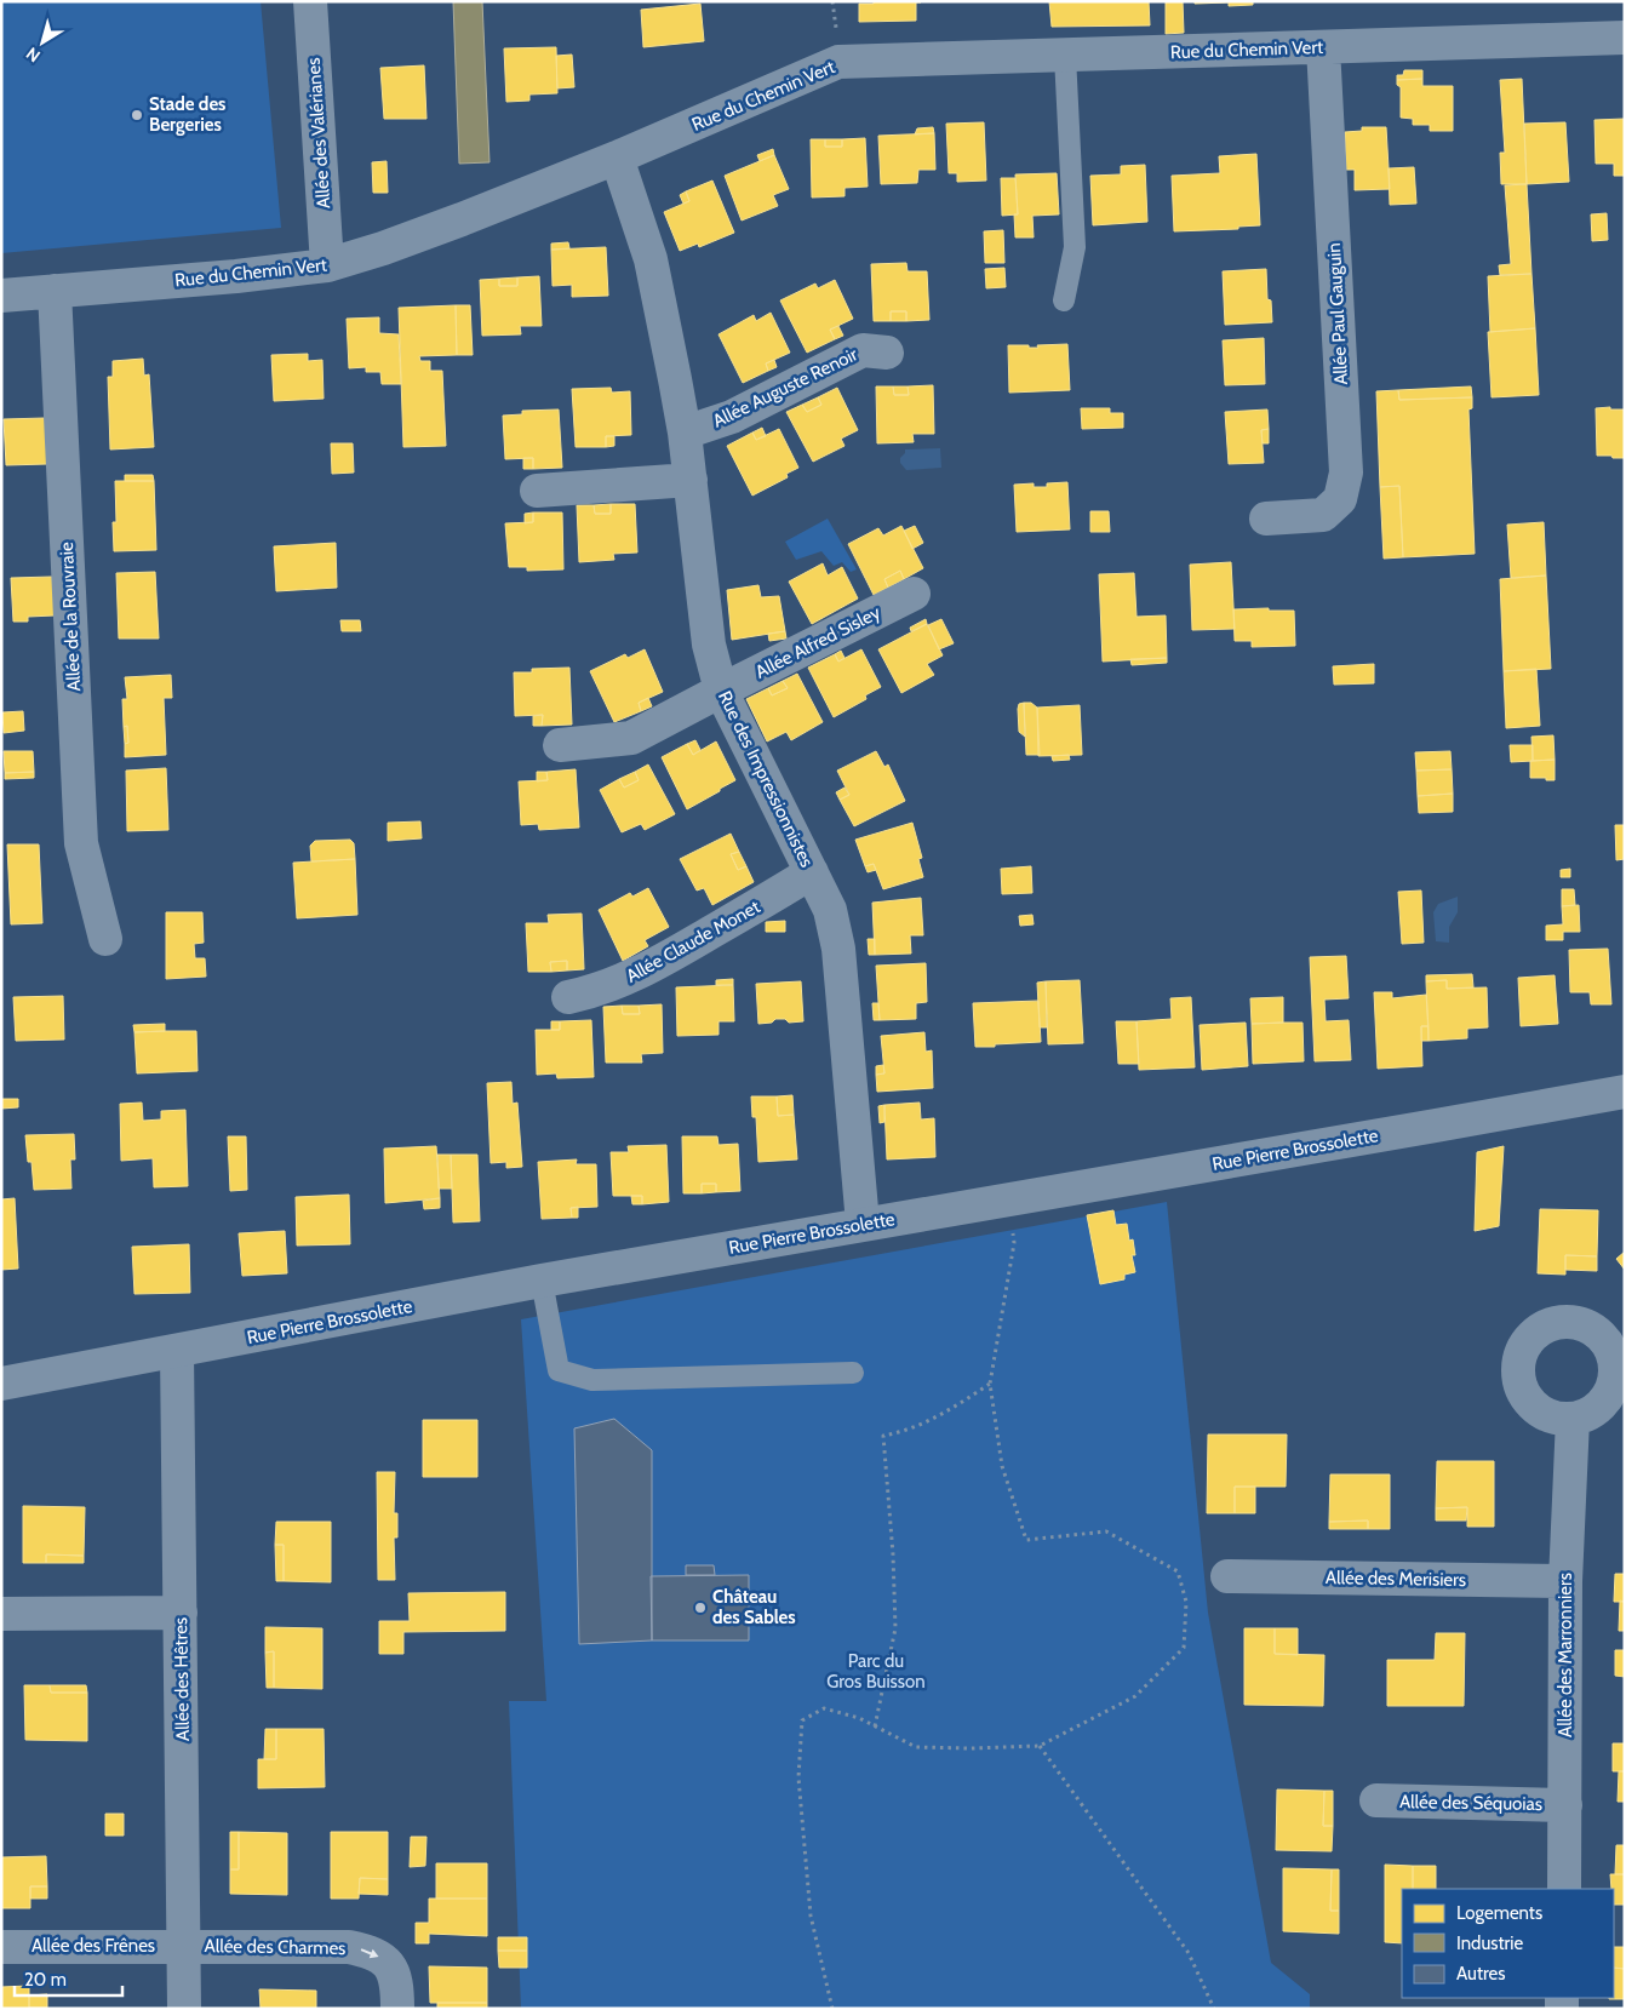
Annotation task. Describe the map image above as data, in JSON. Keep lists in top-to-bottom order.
{
  "streets": {
    "street": [
      "Rue du Chemin Vert",
      "Allée des Valérianes",
      "Allée Paul Gauguin",
      "Allée Auguste Renoir",
      "Allée de la Rouvraie",
      "Allée Alfred Sisley",
      "Rue des Impressionnistes",
      "Allée Claude Monet",
      "Rue Pierre Brossolette",
      "Allée des Merisiers",
      "Allée des Marronniers",
      "Allée des Hêtres",
      "Allée des Séquoias",
      "Allée des Frênes",
      "Allée des Charmes"
    ]
  },
  "crossings": [
    ["Rue du Chemin Vert", "Allée des Valérianes"],
    ["Rue du Chemin Vert", "Allée Paul Gauguin"],
    ["Rue du Chemin Vert", "Allée de la Rouvraie"],
    ["Rue du Chemin Vert", "Rue des Impressionnistes"],
    ["Allée Auguste Renoir", "Rue des Impressionnistes"],
    ["Allée Alfred Sisley", "Rue des Impressionnistes"],
    ["Rue des Impressionnistes", "Allée Claude Monet"],
    ["Rue des Impressionnistes", "Rue Pierre Brossolette"],
    ["Rue Pierre Brossolette", "Allée des Hêtres"],
    ["Allée des Merisiers", "Allée des Marronniers"],
    ["Allée des Marronniers", "Allée des Séquoias"],
    ["Allée des Hêtres", "Allée des Frênes"],
    ["Allée des Hêtres", "Allée des Charmes"],
    ["Allée des Frênes", "Allée des Charmes"]
  ],
  "one_way": ["Allée des Charmes"],
  "parks": ["Parc du Gros Buisson"],
  "places": ["Stade des Bergeries", "Château des Sables"],
  "legend": ["Logements", "Industrie", "Autres"],
  "scale_bar": "20 m",
  "north": "bottom left"
}
